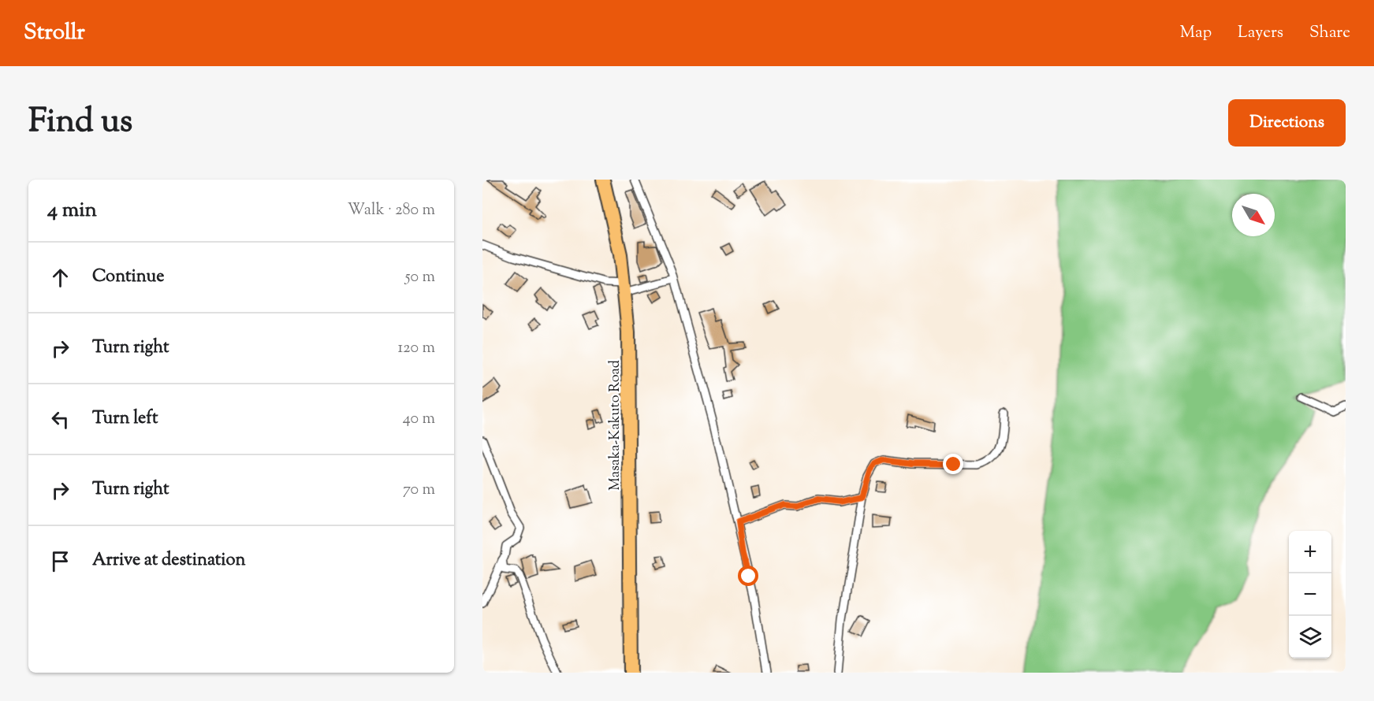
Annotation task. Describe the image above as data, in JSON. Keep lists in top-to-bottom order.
{
  "streets": {
    "highway": ["Masaka-Kakuto Road"]
  },
  "north": "bottom right",
  "page": {
    "header": "Strollr",
    "nav": ["Map", "Layers", "Share"],
    "title": "Find us",
    "buttons": "Directions",
    "heading": ["4 min", "Walk · 280 m"],
    "list": [
      ["Continue", "50 m"],
      ["Turn right", "120 m"],
      ["Turn left", "40 m"],
      ["Turn right", "70 m"],
      "Arrive at destination"
    ],
    "map_buttons": ["+", "−"]
  }
}
